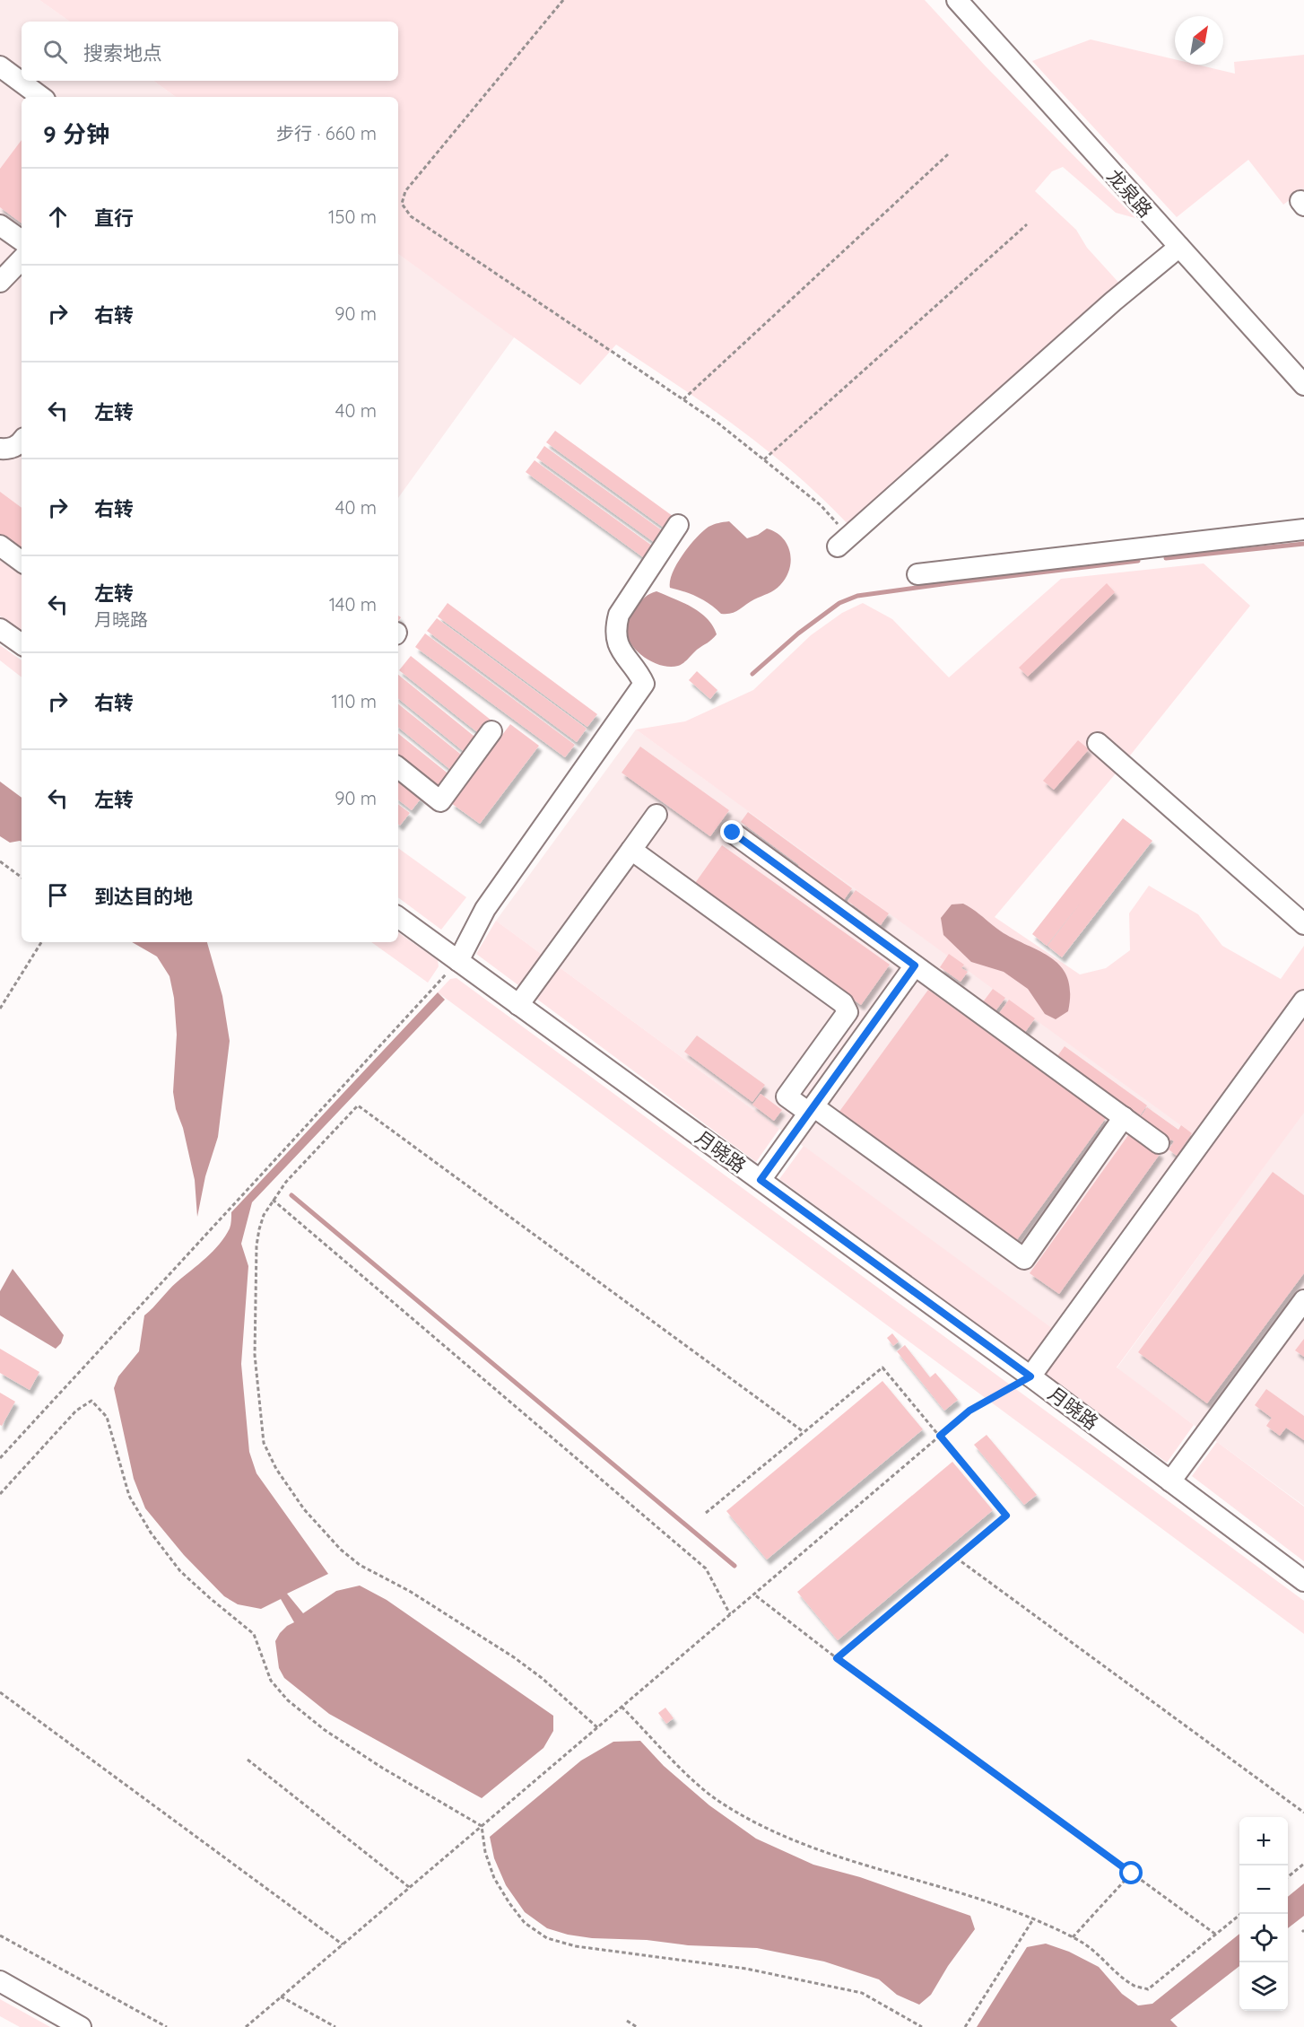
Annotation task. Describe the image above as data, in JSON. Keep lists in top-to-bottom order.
{
  "streets": {
    "street": ["龙泉路", "月晓路"]
  },
  "north": "top right",
  "page": {
    "search": "搜索地点",
    "heading": ["9 分钟", "步行 · 660 m"],
    "list": [
      ["直行", "150 m"],
      ["右转", "90 m"],
      ["左转", "40 m"],
      ["右转", "40 m"],
      ["左转", "月晓路", "140 m"],
      ["右转", "110 m"],
      ["左转", "90 m"],
      "到达目的地"
    ],
    "map_buttons": ["+", "−"]
  }
}
